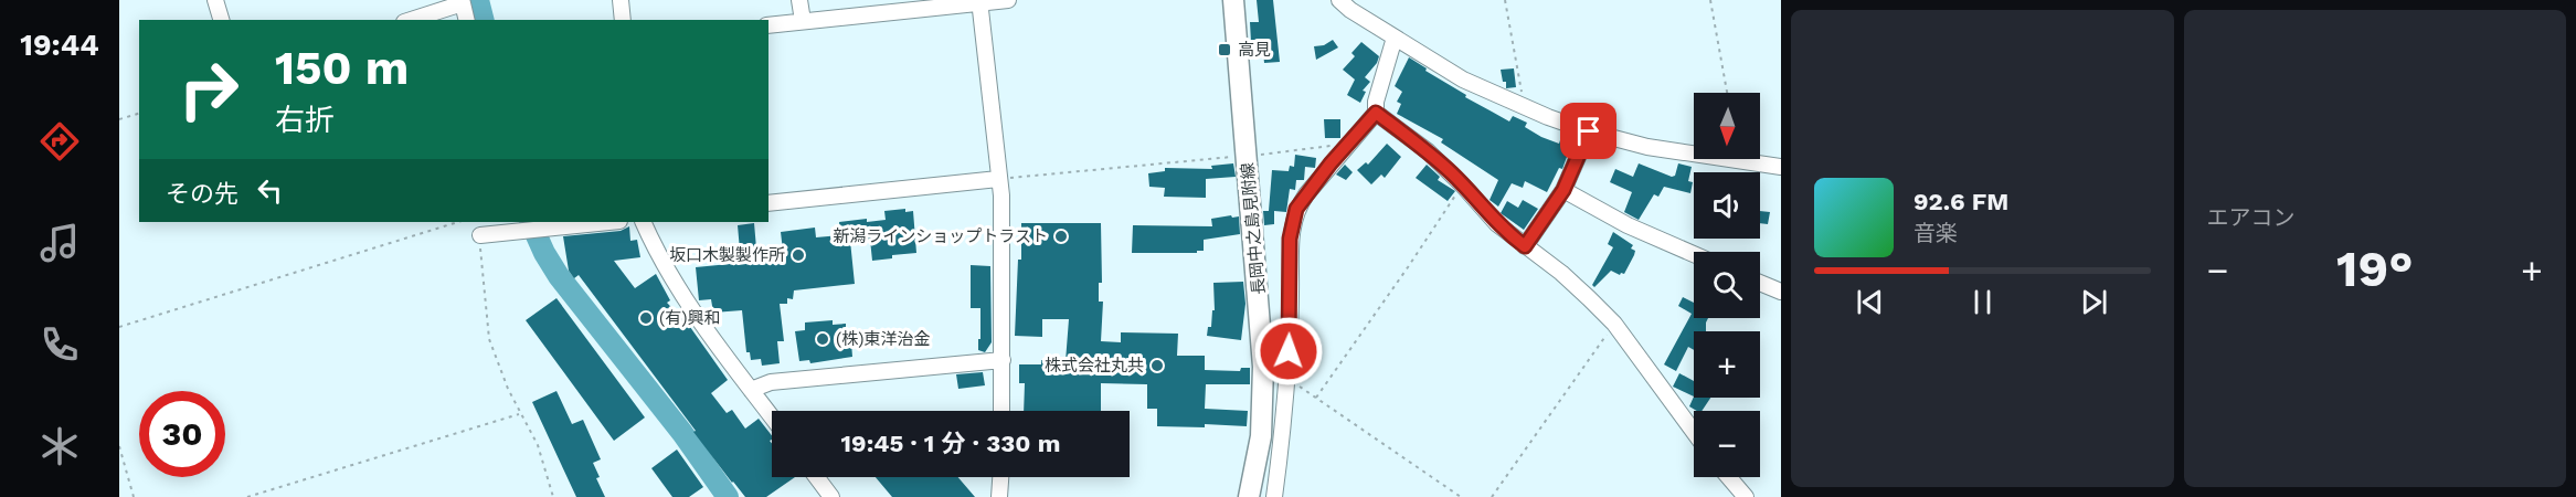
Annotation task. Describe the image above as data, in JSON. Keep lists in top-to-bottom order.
{
  "streets": {
    "main road": ["長岡中之島見附線"]
  },
  "places": {
    "transit": ["高見"],
    "other": [
      "新潟ラインショップトラスト",
      "坂口木製製作所",
      "(有)興和",
      "(株)東洋治金",
      "株式会社丸共"
    ]
  },
  "north": "bottom",
  "page": {
    "tabs": "19:44",
    "tile": "エアコン",
    "turn": ["150 m", "右折"],
    "map_buttons": ["+", "−"],
    "then": "その先",
    "song": ["92.6 FM", "音楽"],
    "heat": ["−", "19°", "+"],
    "limit": "30",
    "trip": "19:45 · 1 分 · 330 m"
  }
}
